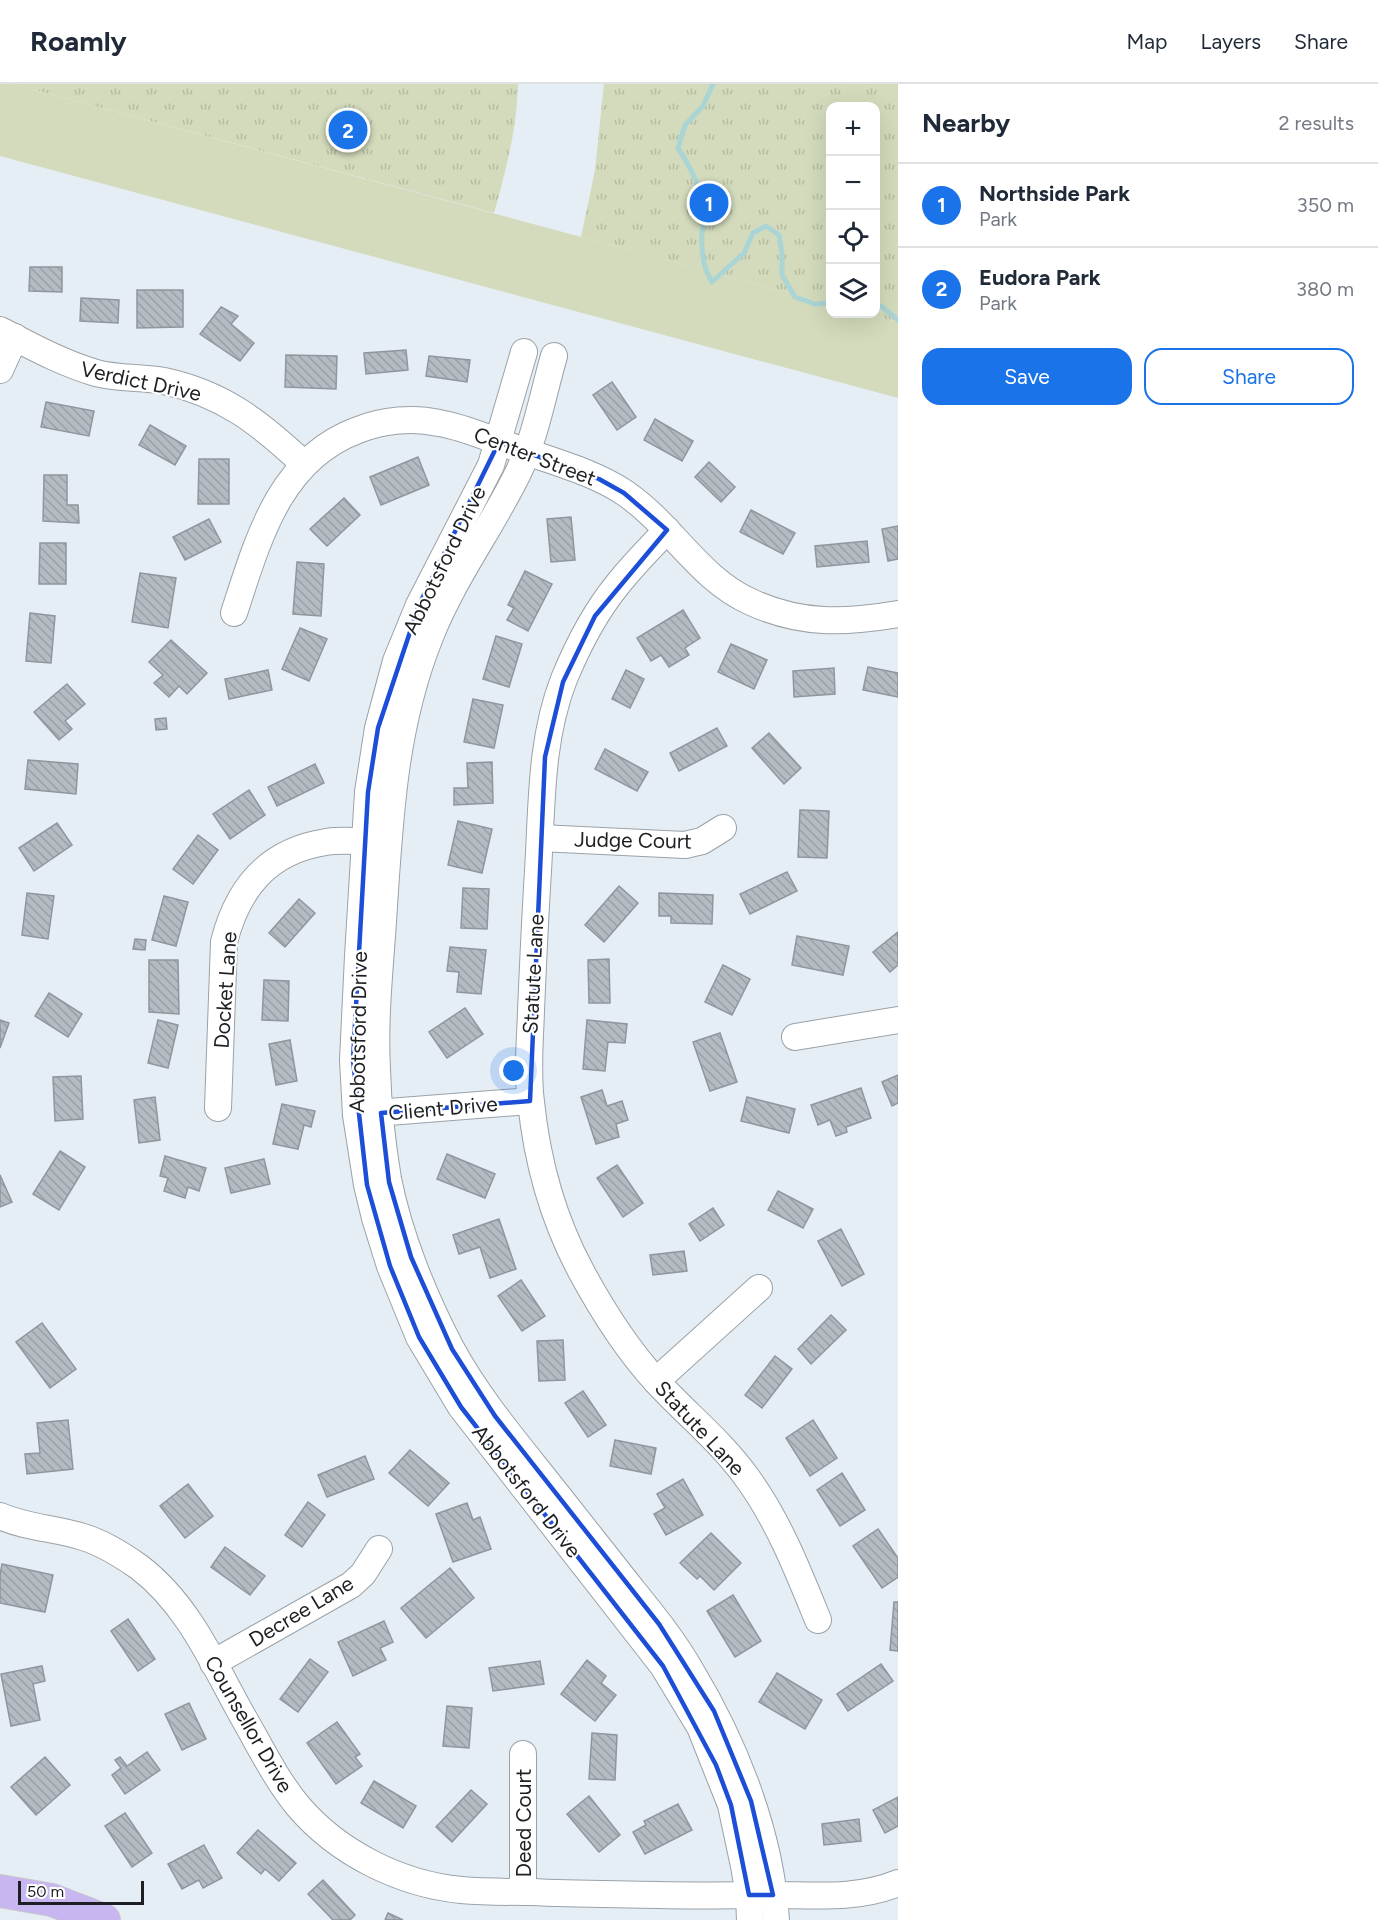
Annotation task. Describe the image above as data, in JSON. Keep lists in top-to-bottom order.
{
  "streets": {
    "street": [
      "Verdict Drive",
      "Center Street",
      "Abbotsford Drive",
      "Judge Court",
      "Statute Lane",
      "Docket Lane",
      "Client Drive",
      "Decree Lane",
      "Counsellor Drive",
      "Deed Court"
    ]
  },
  "crossings": [
    ["Verdict Drive", "Center Street"],
    ["Center Street", "Abbotsford Drive"],
    ["Center Street", "Statute Lane"],
    ["Abbotsford Drive", "Docket Lane"],
    ["Abbotsford Drive", "Client Drive"],
    ["Abbotsford Drive", "Counsellor Drive"],
    ["Judge Court", "Statute Lane"],
    ["Statute Lane", "Client Drive"],
    ["Decree Lane", "Counsellor Drive"],
    ["Counsellor Drive", "Deed Court"]
  ],
  "scale_bar": "50 m",
  "page": {
    "header": "Roamly",
    "nav": ["Map", "Layers", "Share"],
    "heading": ["Nearby", "2 results"],
    "map_buttons": ["+", "−"],
    "pins": ["2", "1"],
    "list": [
      {
        "mark": "1",
        "name": "Northside Park",
        "note": "Park",
        "value": "350 m"
      },
      {
        "mark": "2",
        "name": "Eudora Park",
        "note": "Park",
        "value": "380 m"
      }
    ],
    "buttons": ["Save", "Share"],
    "scale": "50 m"
  }
}
